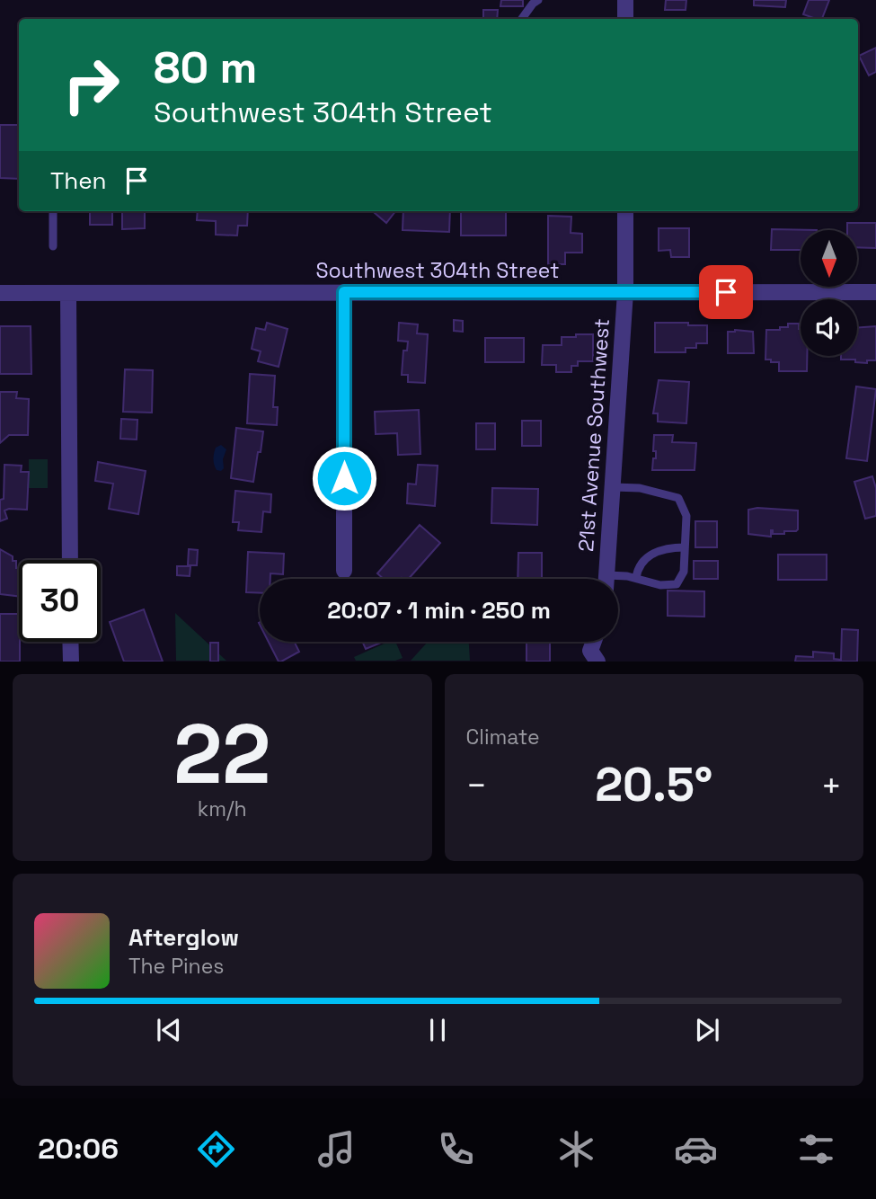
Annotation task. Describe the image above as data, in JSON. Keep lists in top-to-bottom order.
{
  "streets": {
    "street": ["Southwest 304th Street", "21st Avenue Southwest"]
  },
  "crossings": [
    ["Southwest 304th Street", "21st Avenue Southwest"]
  ],
  "north": "bottom",
  "page": {
    "turn": ["80 m", "Southwest 304th Street"],
    "then": "Then",
    "limit": "30",
    "trip": "20:07 · 1 min · 250 m",
    "tile": [
      ["22", "km/h"],
      "Climate"
    ],
    "heat": ["−", "20.5°", "+"],
    "song": ["Afterglow", "The Pines"],
    "tabs": "20:06"
  }
}
